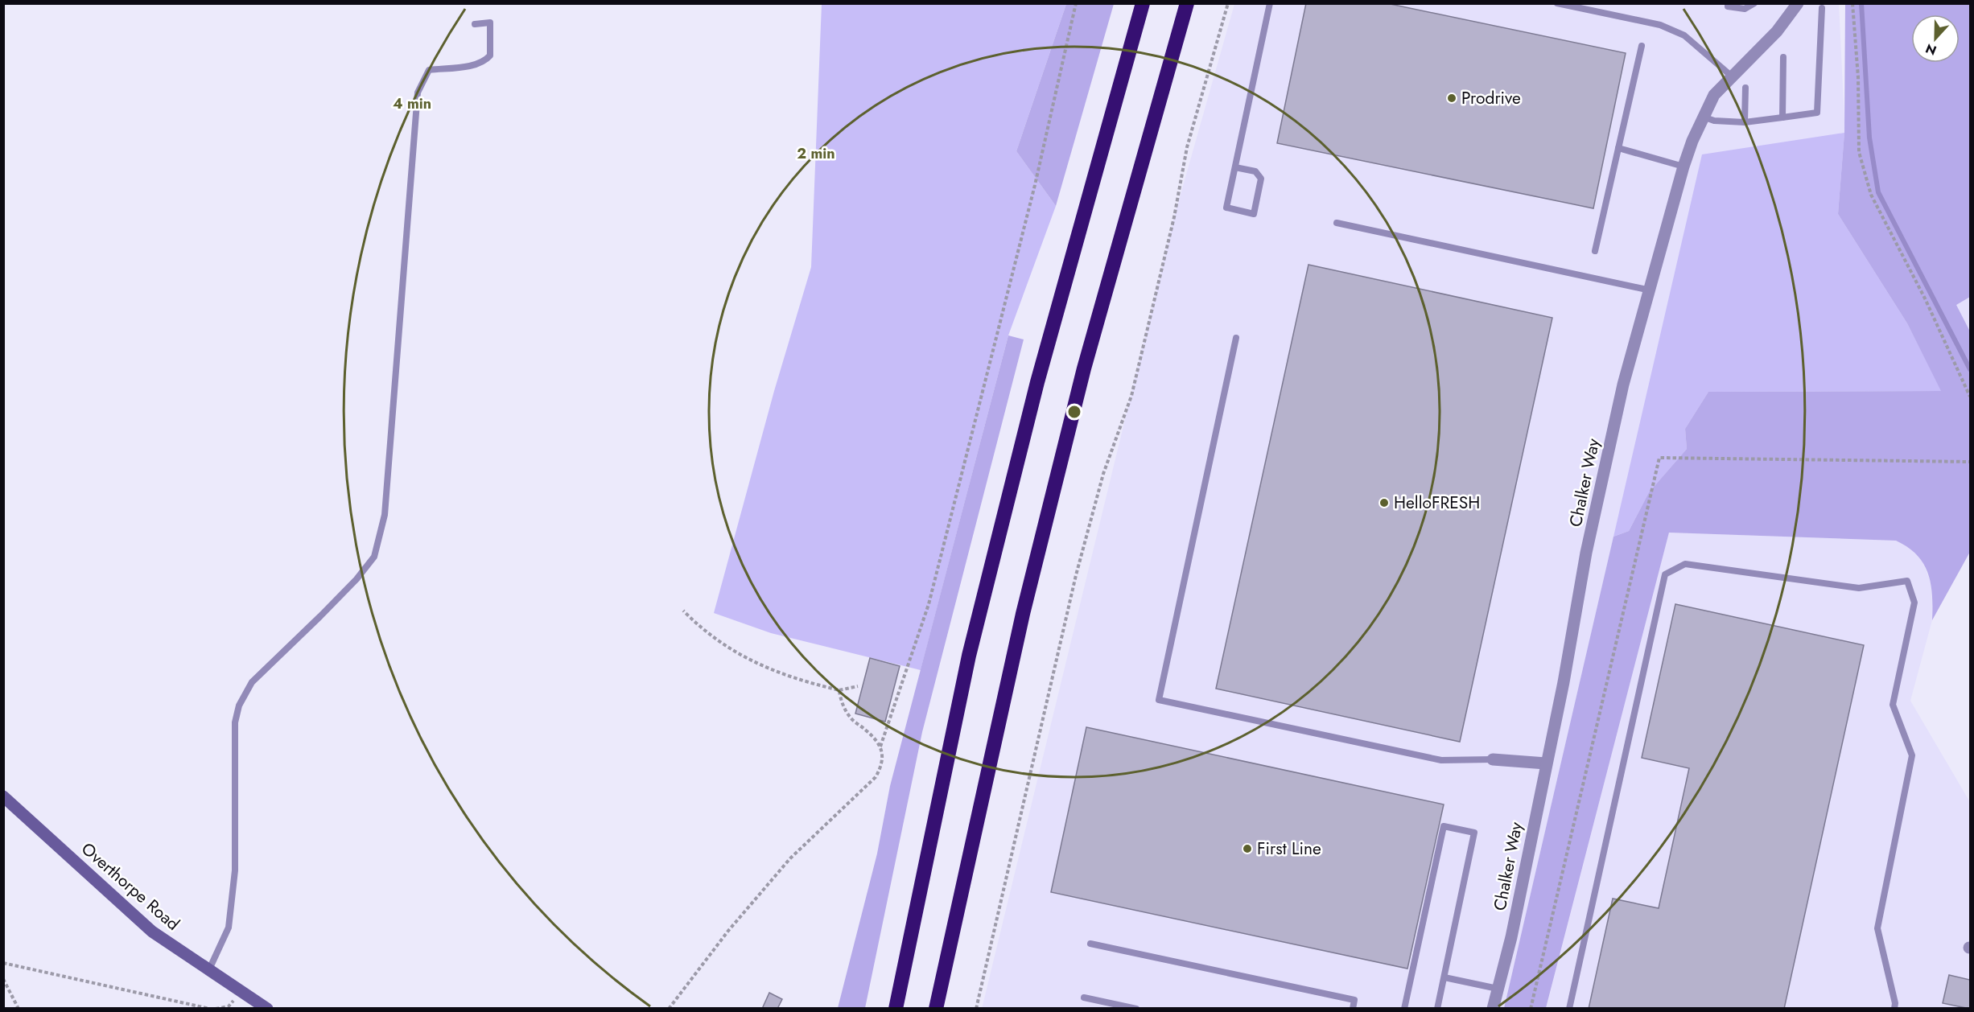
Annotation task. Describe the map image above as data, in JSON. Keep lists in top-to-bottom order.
{
  "streets": {
    "street": ["Chalker Way", "Overthorpe Road"]
  },
  "places": ["Prodrive", "HelloFRESH", "First Line"],
  "north": "bottom",
  "rings": ["4 min", "2 min"]
}
